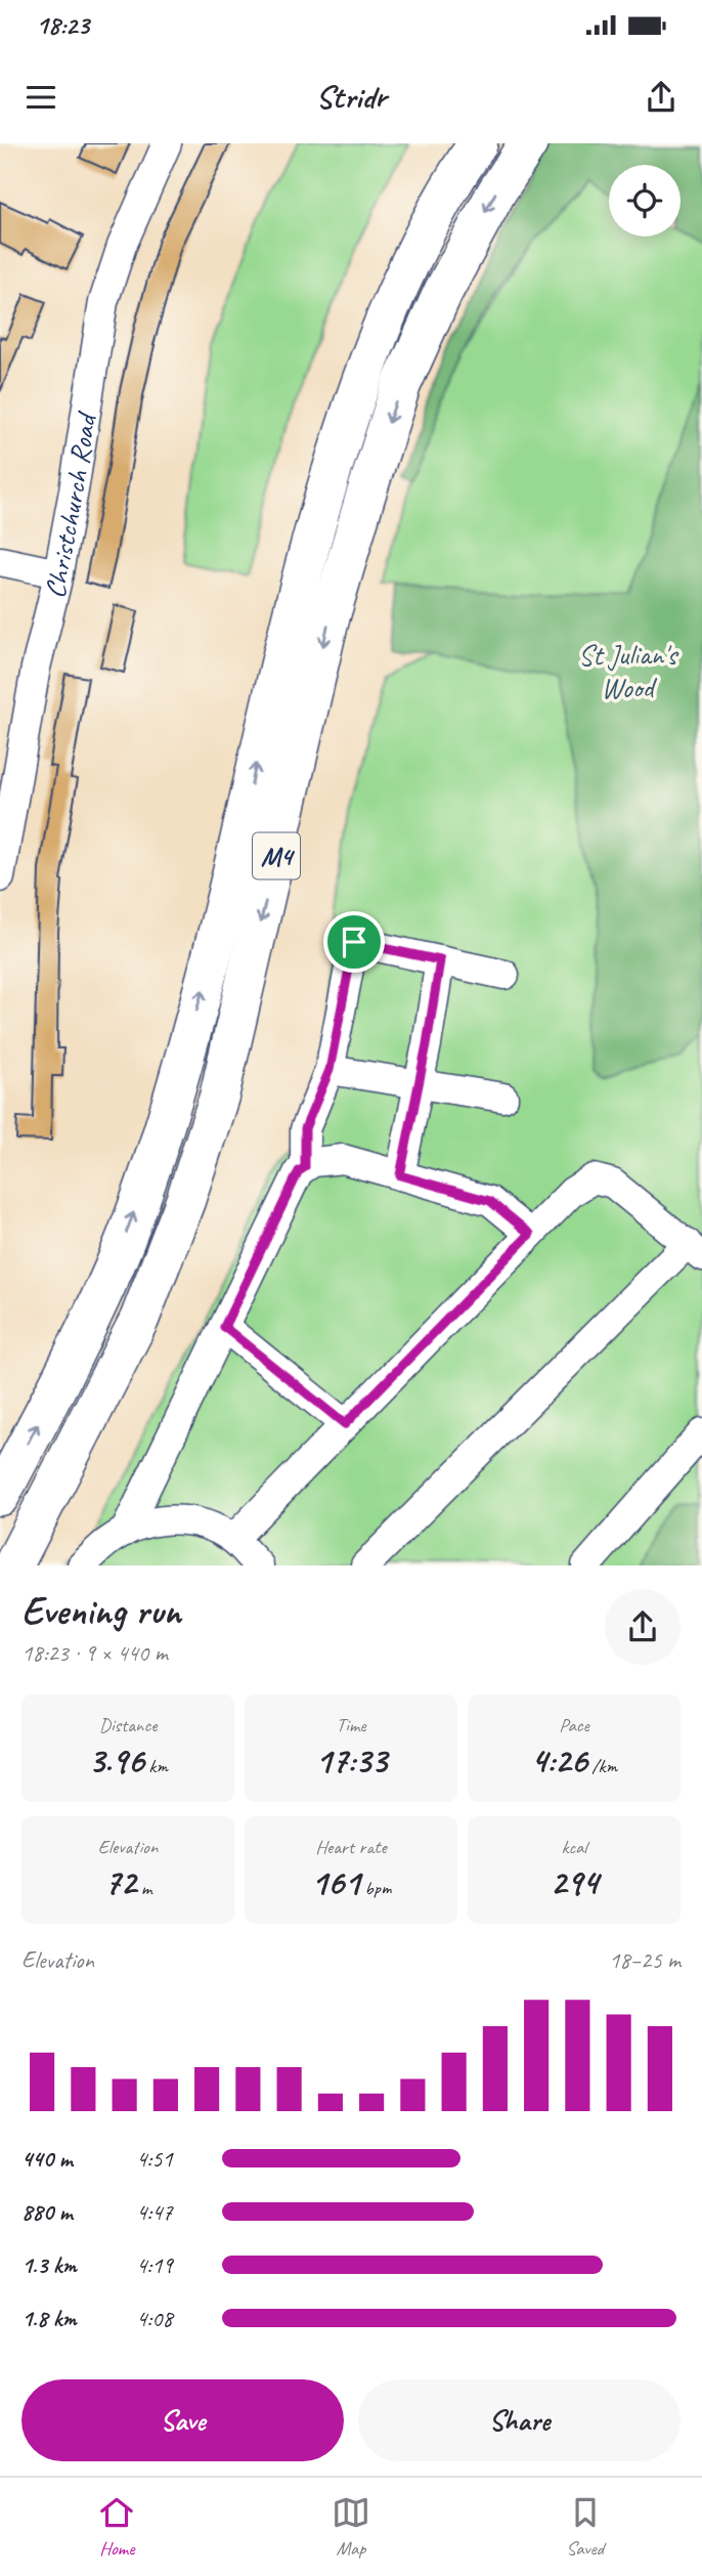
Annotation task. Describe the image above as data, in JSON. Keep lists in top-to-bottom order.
{
  "streets": {
    "highway": ["M4"],
    "street": ["Christchurch Road"]
  },
  "parks": ["St Julian's Wood"],
  "page": {
    "status": "18:23",
    "header": "Stridr",
    "heading": ["Evening run", "18:23 · 9 × 440 m"],
    "stats": [
      ["Distance", "3.96 km"],
      ["Time", "17:33"],
      ["Pace", "4:26 /km"],
      ["Elevation", "72 m"],
      ["Heart rate", "161 bpm"],
      ["kcal", "294"]
    ],
    "chart": ["Elevation", "18–25 m"],
    "list": [
      {
        "name": "440 m",
        "note": "4:51"
      },
      {
        "name": "880 m",
        "note": "4:47"
      },
      {
        "name": "1.3 km",
        "note": "4:19"
      },
      {
        "name": "1.8 km",
        "note": "4:08"
      }
    ],
    "buttons": ["Save", "Share"],
    "tabs": ["Home", "Map", "Saved"]
  }
}
